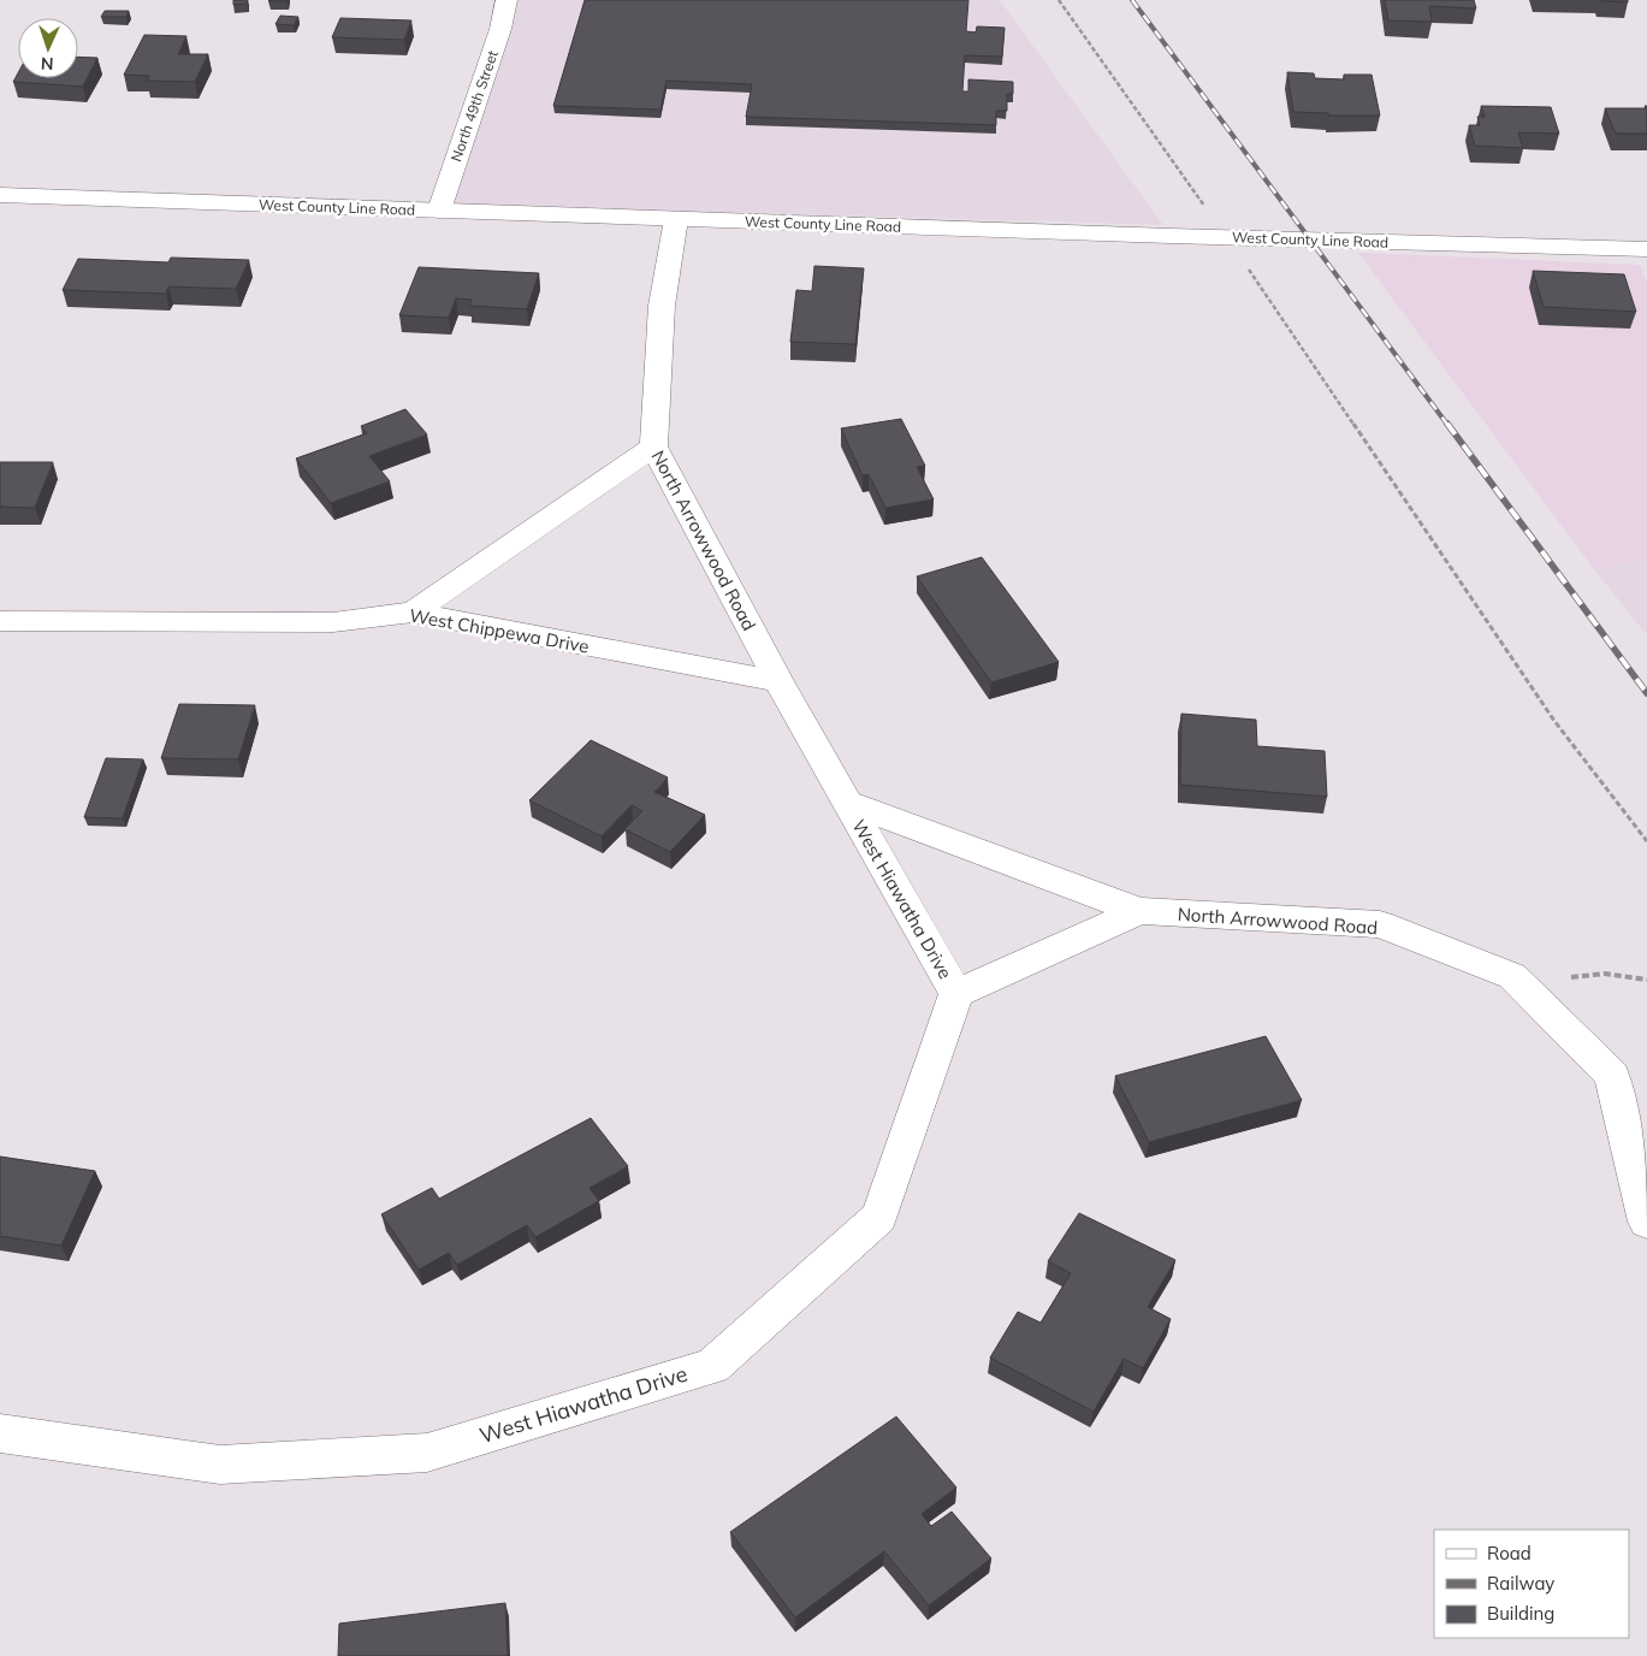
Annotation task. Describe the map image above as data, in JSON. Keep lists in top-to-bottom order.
{
  "streets": {
    "street": [
      "North 49th Street",
      "West County Line Road",
      "North Arrowwood Road",
      "West Chippewa Drive",
      "West Hiawatha Drive"
    ]
  },
  "crossings": [
    ["North 49th Street", "West County Line Road"],
    ["West County Line Road", "North Arrowwood Road"],
    ["North Arrowwood Road", "West Chippewa Drive"],
    ["North Arrowwood Road", "West Hiawatha Drive"]
  ],
  "legend": ["Road", "Railway", "Building"],
  "north": "bottom"
}
